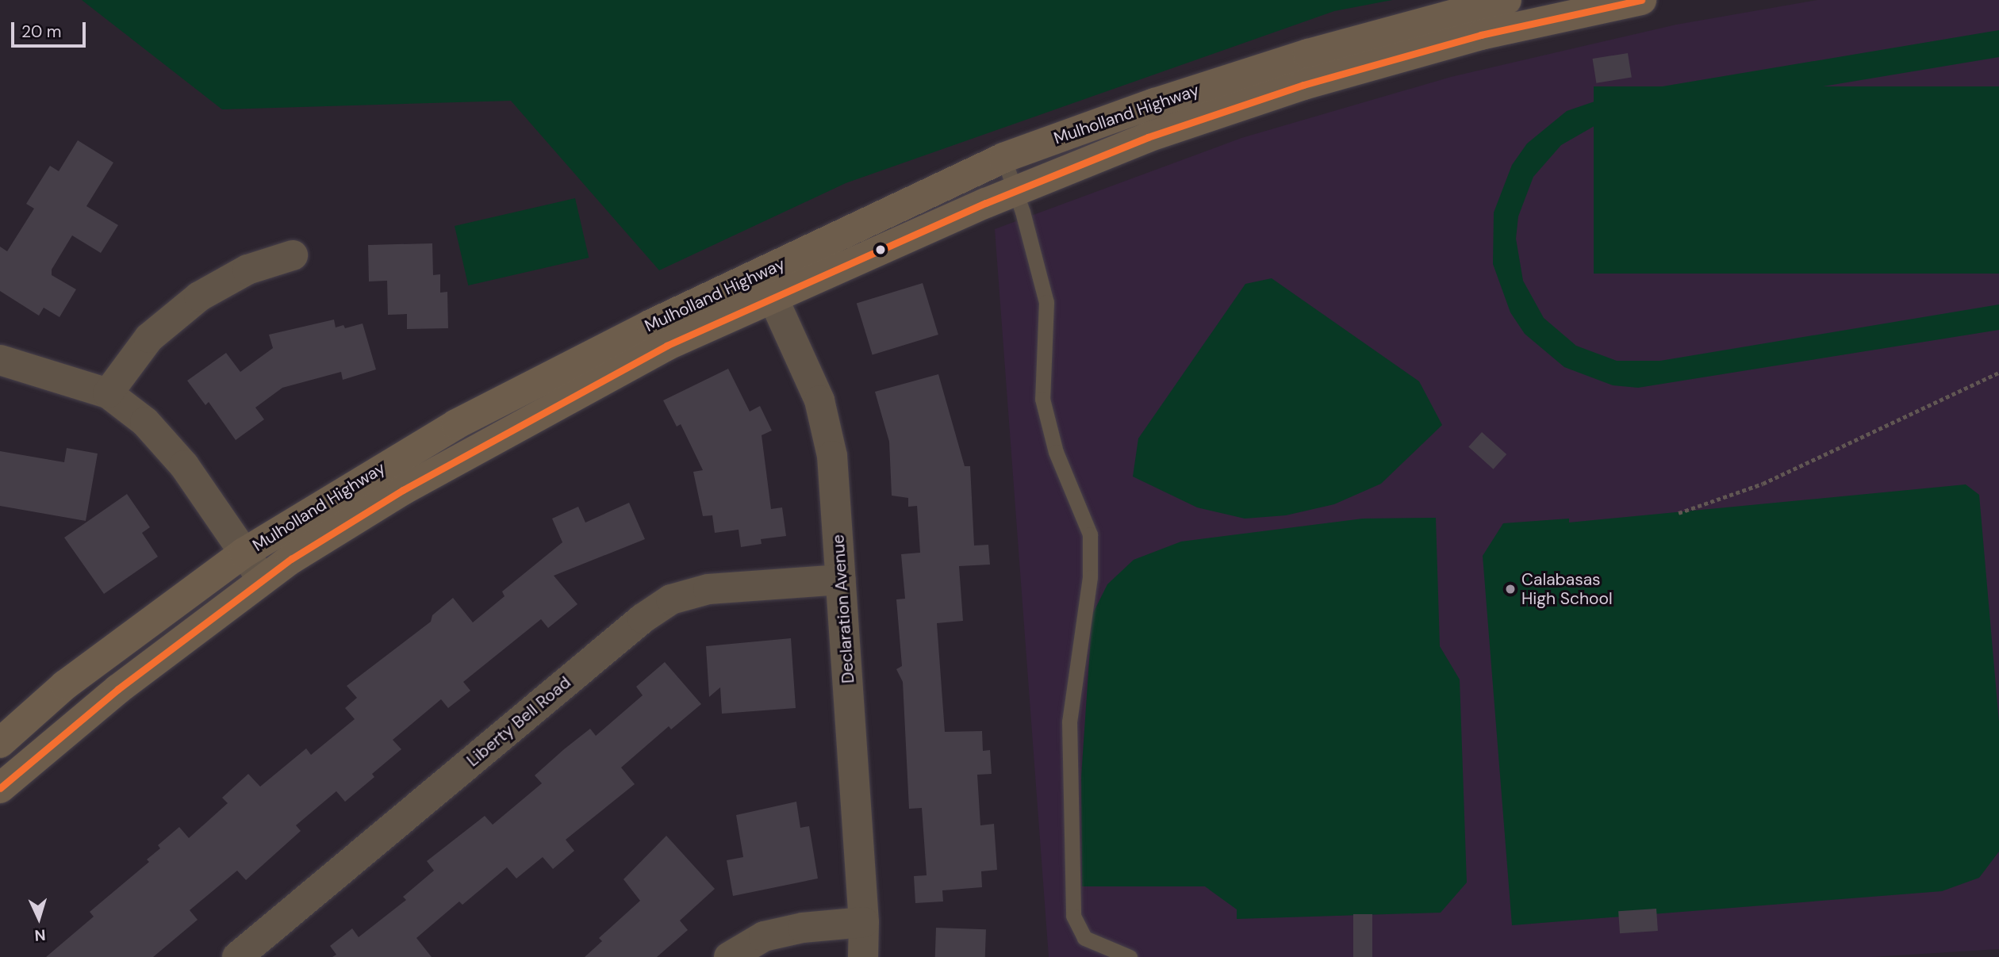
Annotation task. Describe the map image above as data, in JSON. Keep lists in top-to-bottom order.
{
  "streets": {
    "main road": ["Mulholland Highway"],
    "street": ["Declaration Avenue", "Liberty Bell Road"]
  },
  "crossings": [
    ["Mulholland Highway", "Declaration Avenue"],
    ["Declaration Avenue", "Liberty Bell Road"]
  ],
  "places": ["Calabasas High School"],
  "scale_bar": "20 m",
  "north": "bottom"
}
